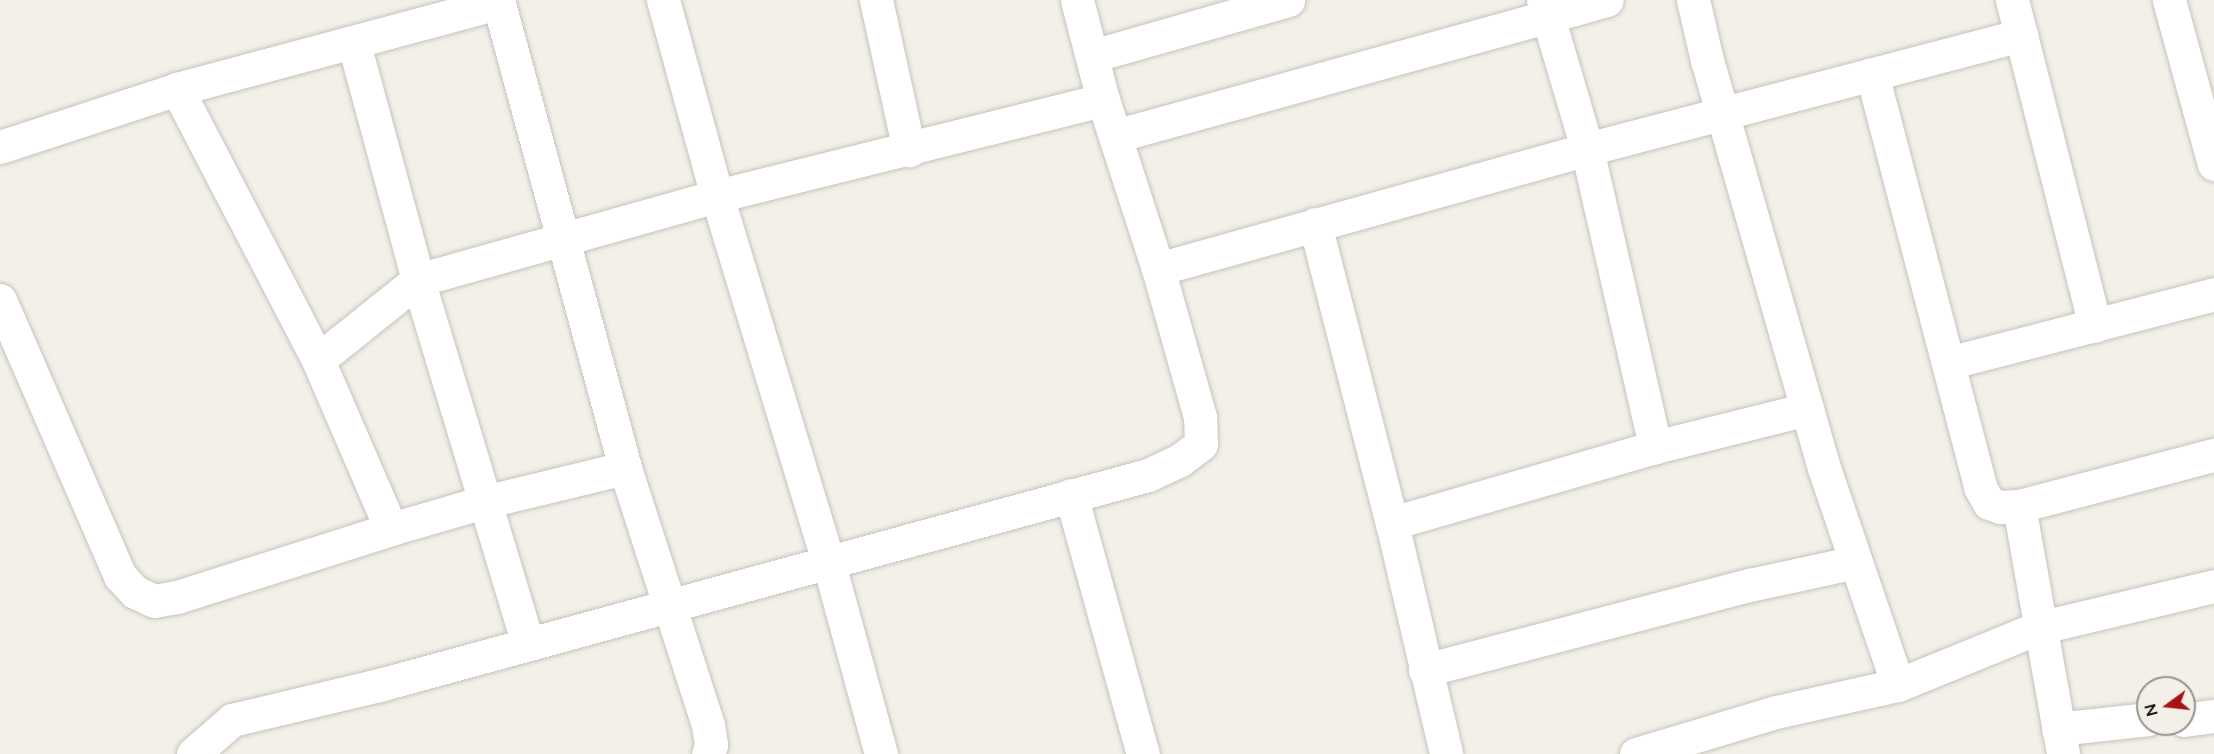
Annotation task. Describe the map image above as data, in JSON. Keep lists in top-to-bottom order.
{
  "north": "left"
}
